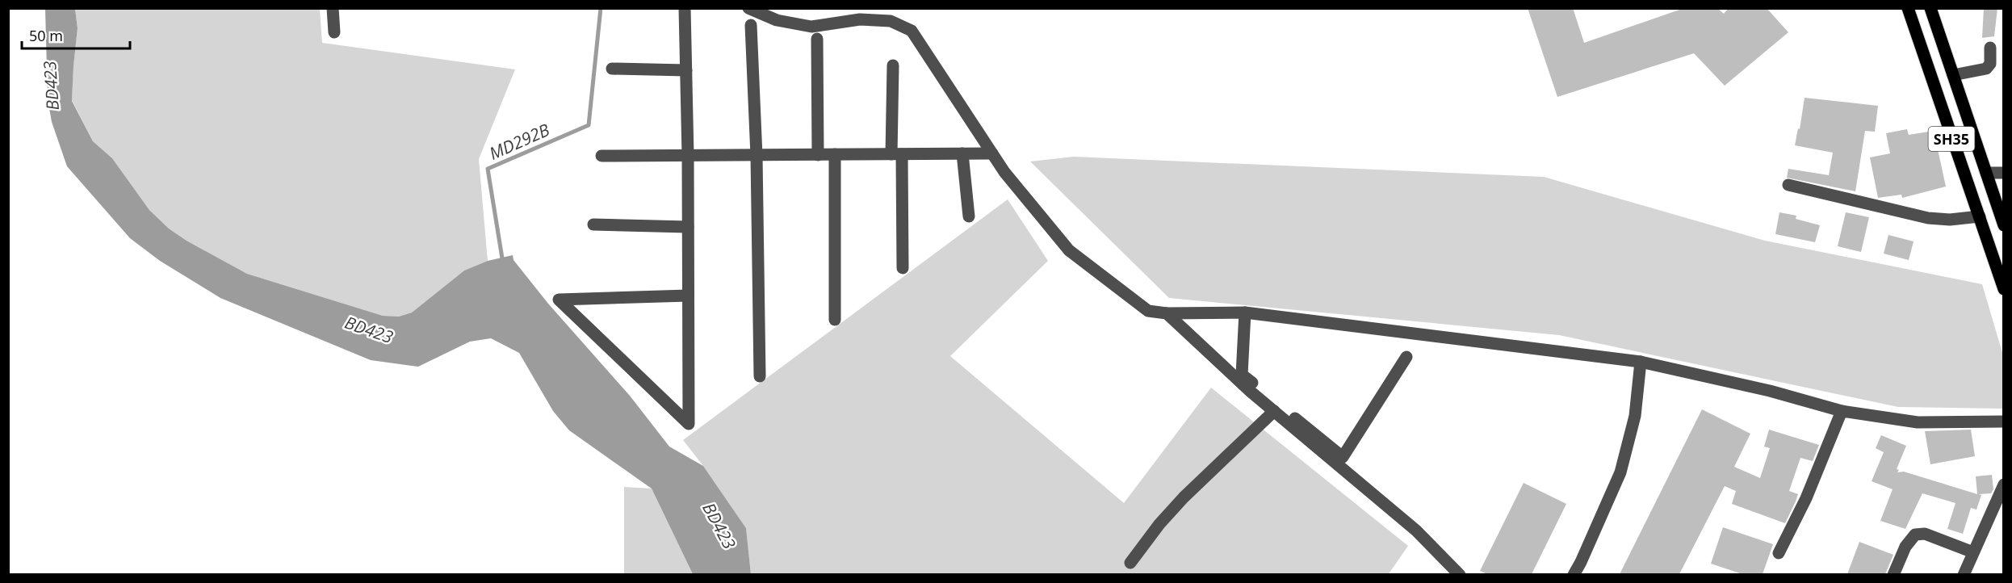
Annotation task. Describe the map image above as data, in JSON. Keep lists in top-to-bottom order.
{
  "streets": {
    "main road": ["SH35"]
  },
  "water": ["BD423", "MD292B"],
  "scale_bar": "50 m"
}
